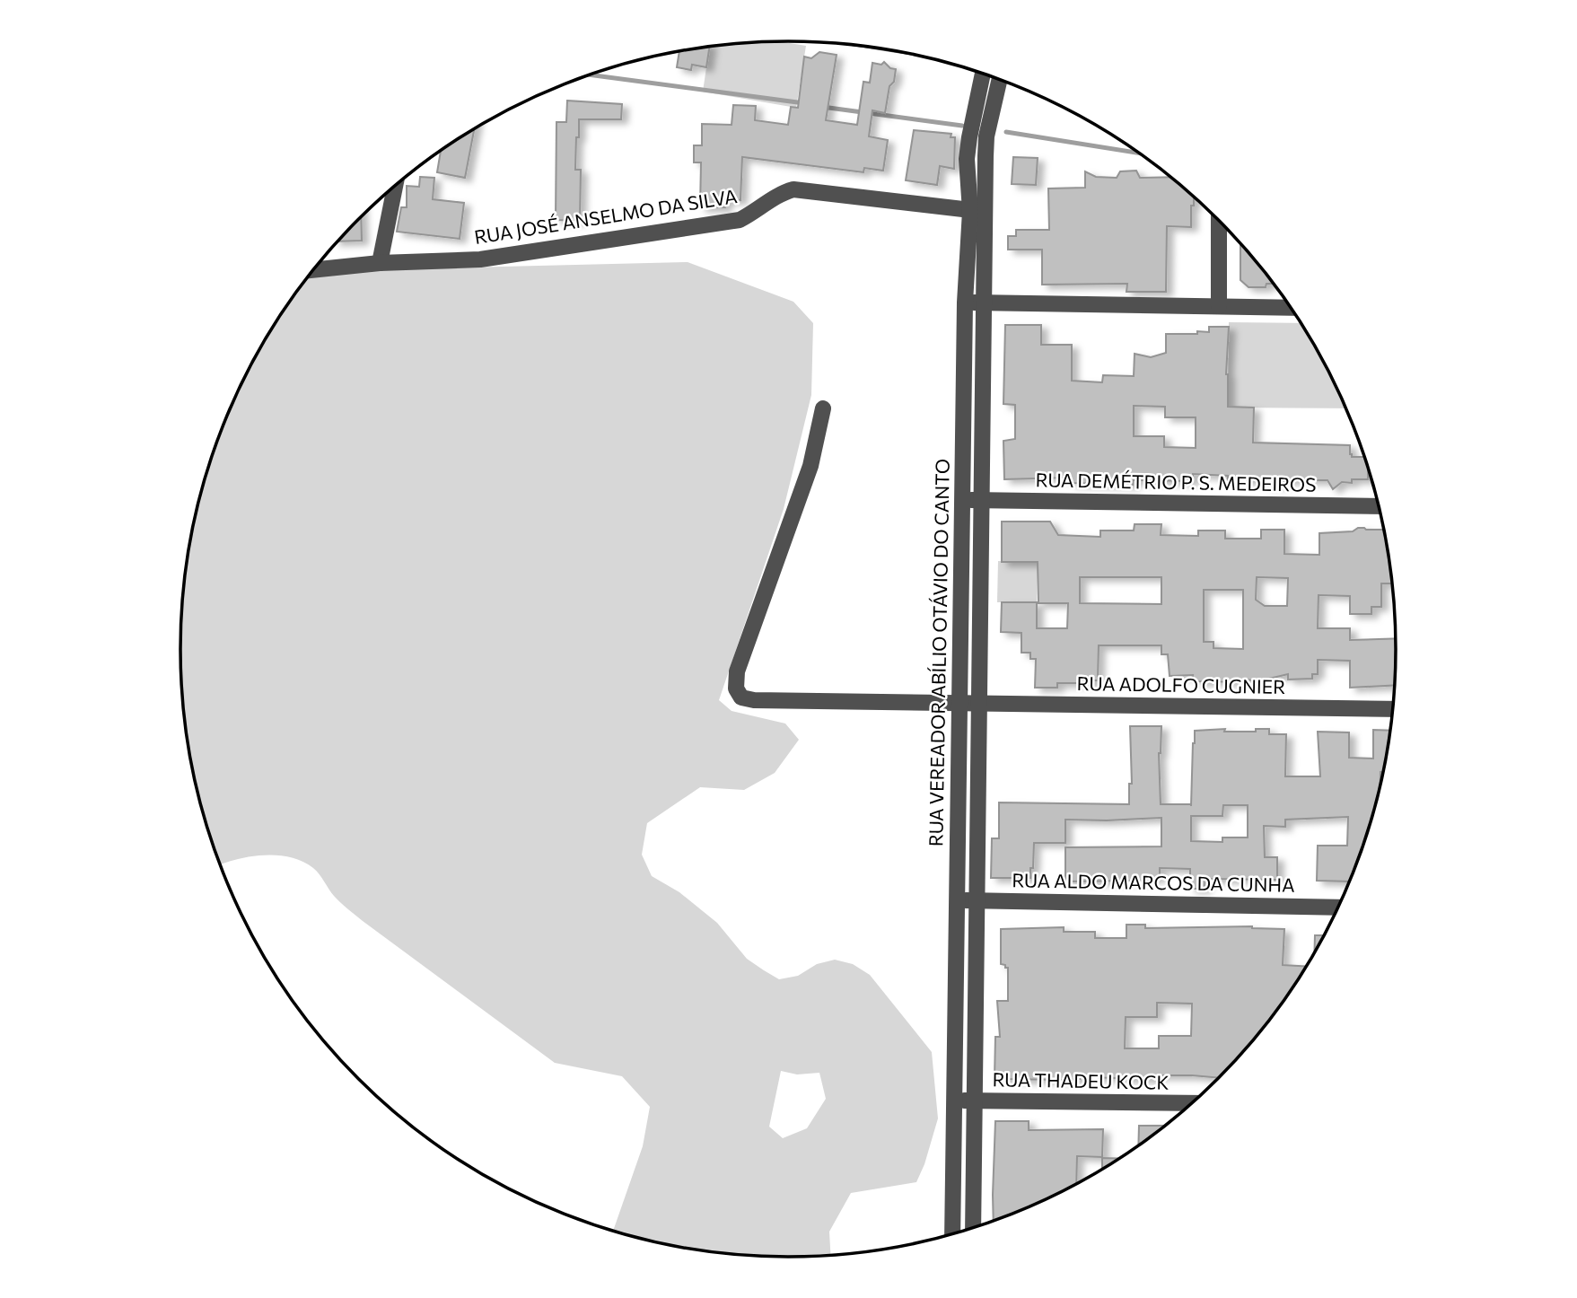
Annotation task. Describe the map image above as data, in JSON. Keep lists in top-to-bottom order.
{
  "streets": {
    "street": [
      "RUA JOSÉ ANSELMO DA SILVA",
      "RUA DEMÉTRIO P. S. MEDEIROS",
      "RUA VEREADOR ABÍLIO OTÁVIO DO CANTO",
      "RUA ADOLFO CUGNIER",
      "RUA ALDO MARCOS DA CUNHA",
      "RUA THADEU KOCK"
    ]
  },
  "crossings": [
    ["RUA JOSÉ ANSELMO DA SILVA", "RUA VEREADOR ABÍLIO OTÁVIO DO CANTO"],
    ["RUA DEMÉTRIO P. S. MEDEIROS", "RUA VEREADOR ABÍLIO OTÁVIO DO CANTO"],
    ["RUA VEREADOR ABÍLIO OTÁVIO DO CANTO", "RUA ADOLFO CUGNIER"],
    ["RUA VEREADOR ABÍLIO OTÁVIO DO CANTO", "RUA ALDO MARCOS DA CUNHA"],
    ["RUA VEREADOR ABÍLIO OTÁVIO DO CANTO", "RUA THADEU KOCK"]
  ]
}
